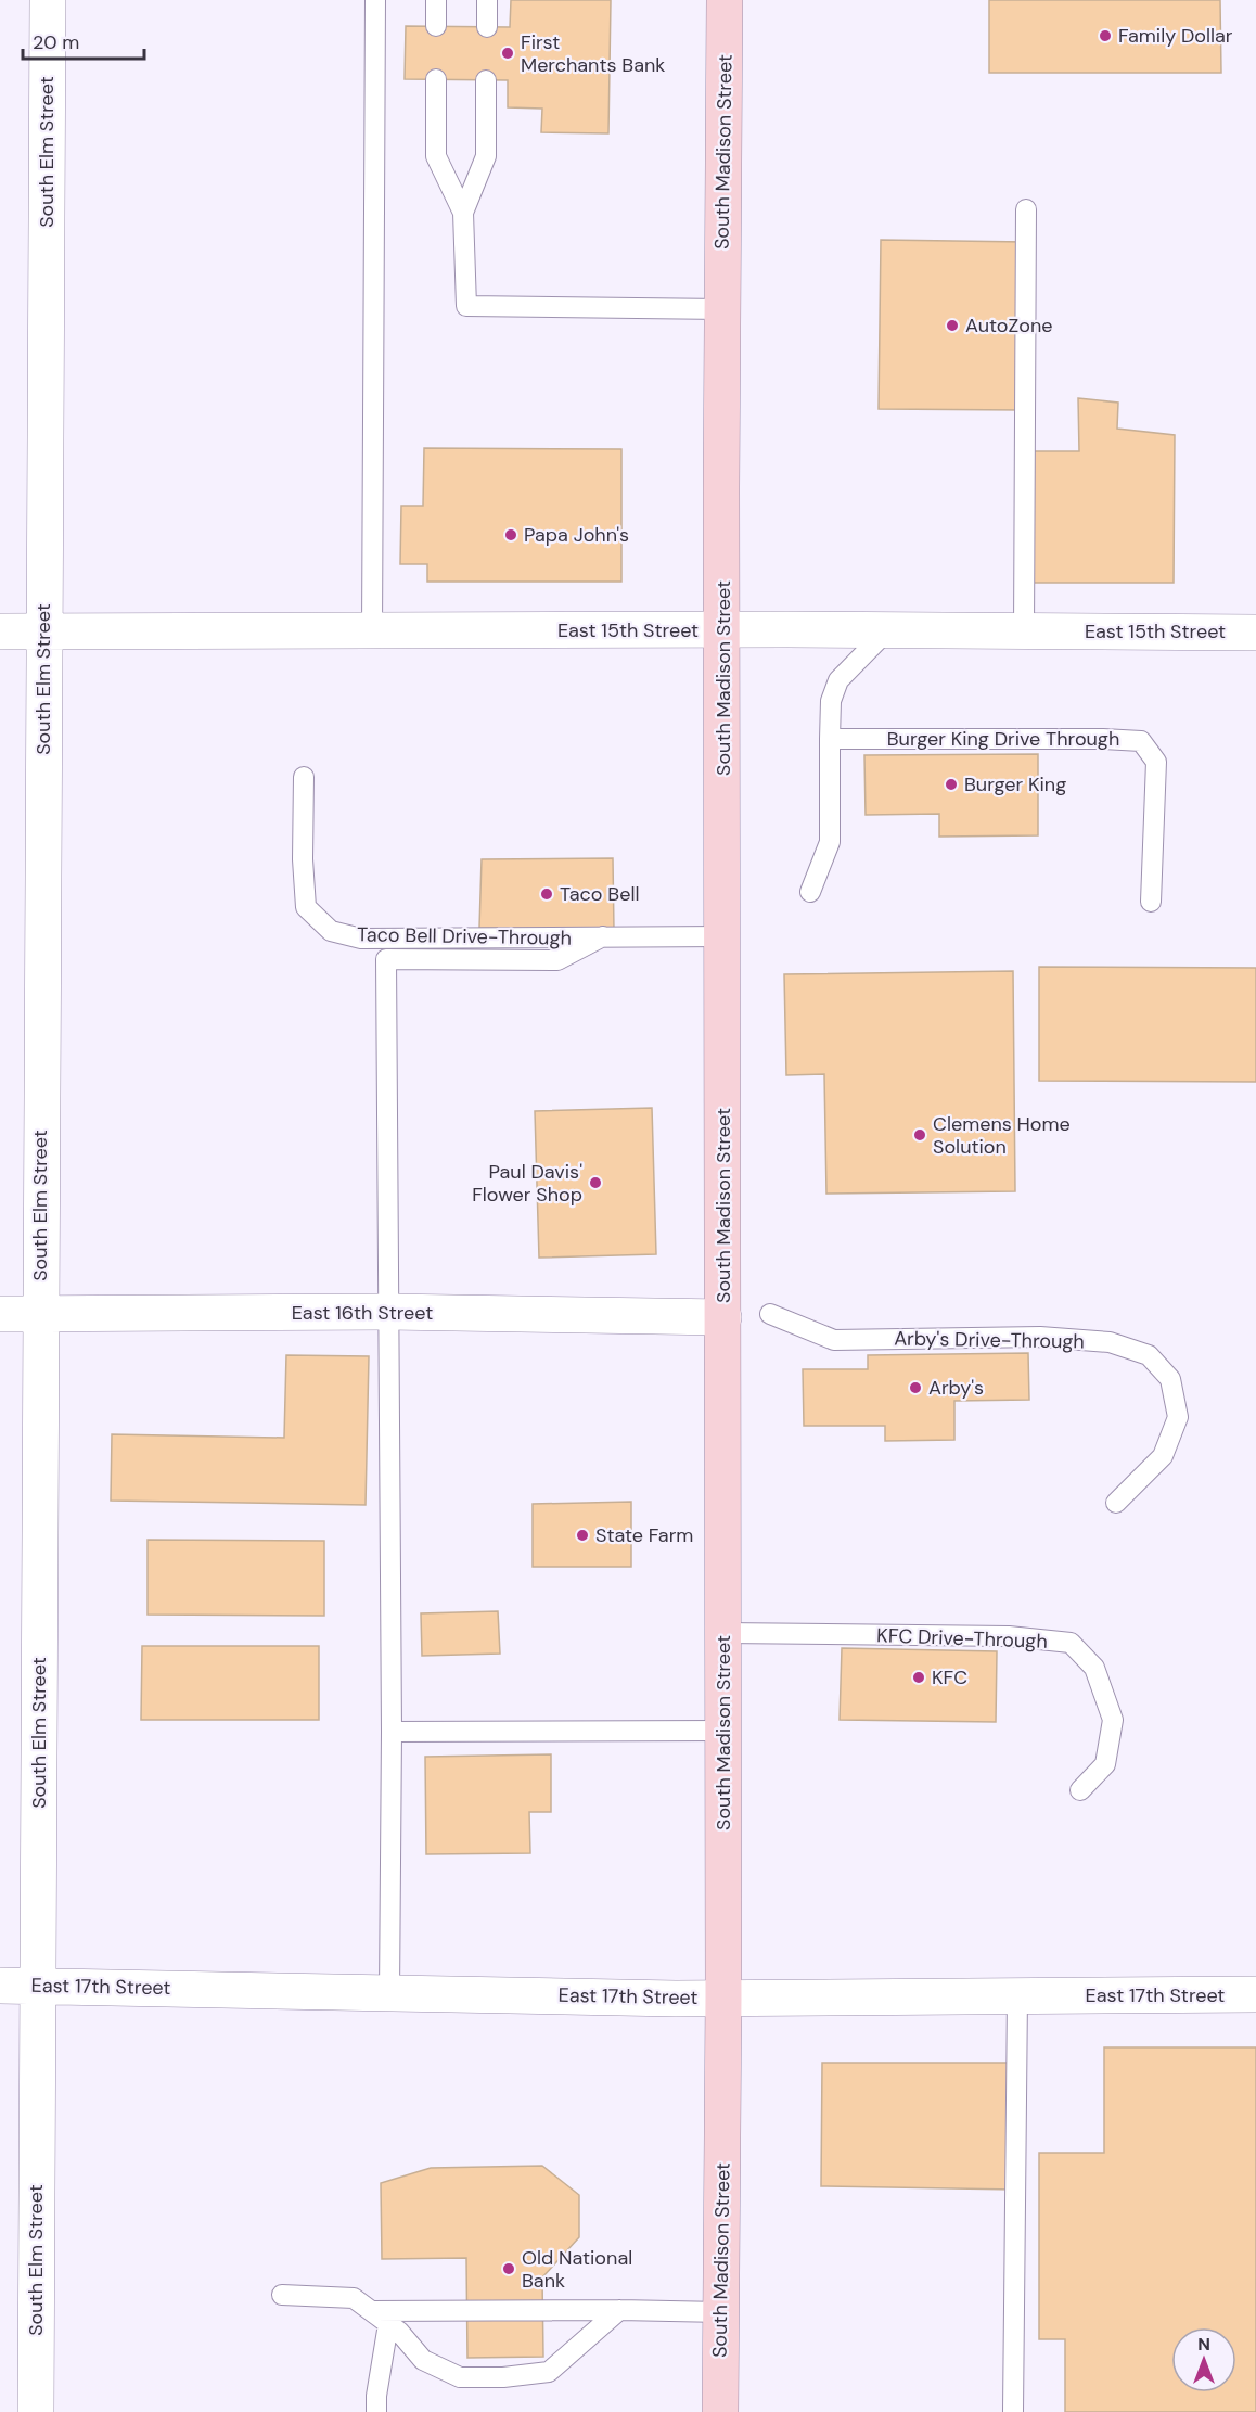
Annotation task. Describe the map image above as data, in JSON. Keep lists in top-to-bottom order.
{
  "streets": {
    "main road": ["South Madison Street"],
    "street": [
      "South Elm Street",
      "East 15th Street",
      "East 16th Street",
      "East 17th Street"
    ],
    "lane": [
      "Burger King Drive Through",
      "Taco Bell Drive-Through",
      "Arby's Drive-Through",
      "KFC Drive-Through"
    ]
  },
  "crossings": [
    ["South Elm Street", "East 15th Street"],
    ["South Elm Street", "East 16th Street"],
    ["South Elm Street", "East 17th Street"],
    ["South Madison Street", "East 15th Street"],
    ["South Madison Street", "Taco Bell Drive-Through"],
    ["South Madison Street", "East 16th Street"],
    ["South Madison Street", "KFC Drive-Through"],
    ["South Madison Street", "East 17th Street"]
  ],
  "places": [
    "Family Dollar",
    "First Merchants Bank",
    "AutoZone",
    "Papa John's",
    "Burger King",
    "Taco Bell",
    "Clemens Home Solution",
    "Paul Davis' Flower Shop",
    "Arby's",
    "State Farm",
    "KFC",
    "Old National Bank"
  ],
  "scale_bar": "20 m",
  "north": "top"
}
